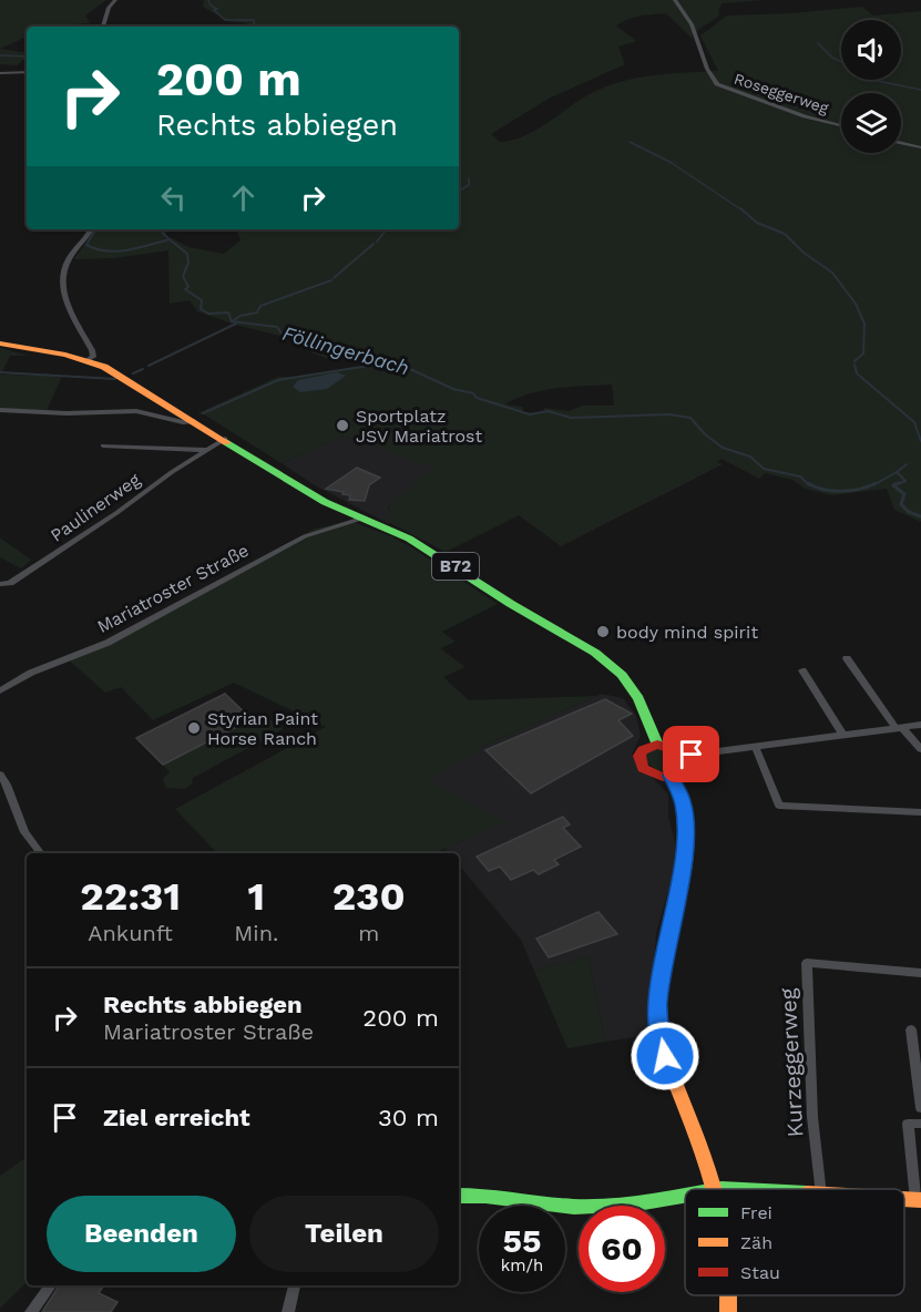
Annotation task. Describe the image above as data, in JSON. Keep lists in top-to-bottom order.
{
  "streets": {
    "main road": ["B72"],
    "street": [
      "Roseggerweg",
      "Paulinerweg",
      "Mariatroster Straße",
      "Kurzeggerweg"
    ]
  },
  "crossings": [
    ["Paulinerweg", "B72"],
    ["B72", "Mariatroster Straße"]
  ],
  "water": ["Föllingerbach"],
  "places": ["Sportplatz JSV Mariatrost", "body mind spirit", "Styrian Paint Horse Ranch"],
  "legend": ["Frei", "Zäh", "Stau"],
  "page": {
    "turn": ["200 m", "Rechts abbiegen"],
    "eta": [
      "22:31",
      "Ankunft",
      "1",
      "Min.",
      "230",
      "m"
    ],
    "list": [
      {
        "name": "Rechts abbiegen",
        "note": "Mariatroster Straße",
        "value": "200 m"
      },
      {
        "name": "Ziel erreicht",
        "value": "30 m"
      }
    ],
    "buttons": ["Beenden", "Teilen"],
    "speed": "55 km/h",
    "limit": "60"
  }
}
